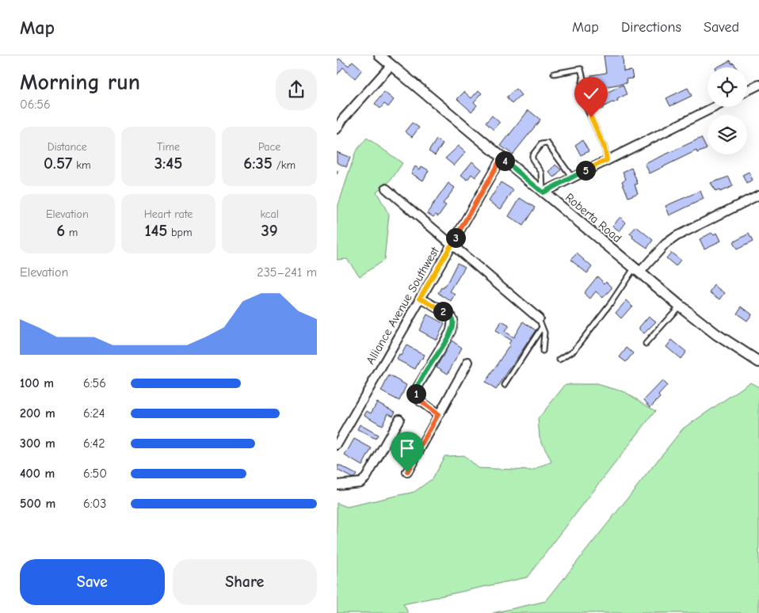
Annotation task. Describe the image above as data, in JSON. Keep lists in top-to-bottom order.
{
  "streets": {
    "street": ["Roberta Road", "Alliance Avenue Southwest"]
  },
  "crossings": [
    ["Roberta Road", "Alliance Avenue Southwest"]
  ],
  "page": {
    "header": "Map",
    "nav": ["Map", "Directions", "Saved"],
    "heading": ["Morning run", "06:56"],
    "stats": [
      ["Distance", "0.57 km"],
      ["Time", "3:45"],
      ["Pace", "6:35 /km"],
      ["Elevation", "6 m"],
      ["Heart rate", "145 bpm"],
      ["kcal", "39"]
    ],
    "pins": [
      "4",
      "5",
      "3",
      "2",
      "1"
    ],
    "chart": ["Elevation", "235–241 m"],
    "list": [
      {
        "name": "100 m",
        "note": "6:56"
      },
      {
        "name": "200 m",
        "note": "6:24"
      },
      {
        "name": "300 m",
        "note": "6:42"
      },
      {
        "name": "400 m",
        "note": "6:50"
      },
      {
        "name": "500 m",
        "note": "6:03"
      }
    ],
    "buttons": ["Save", "Share"]
  }
}
